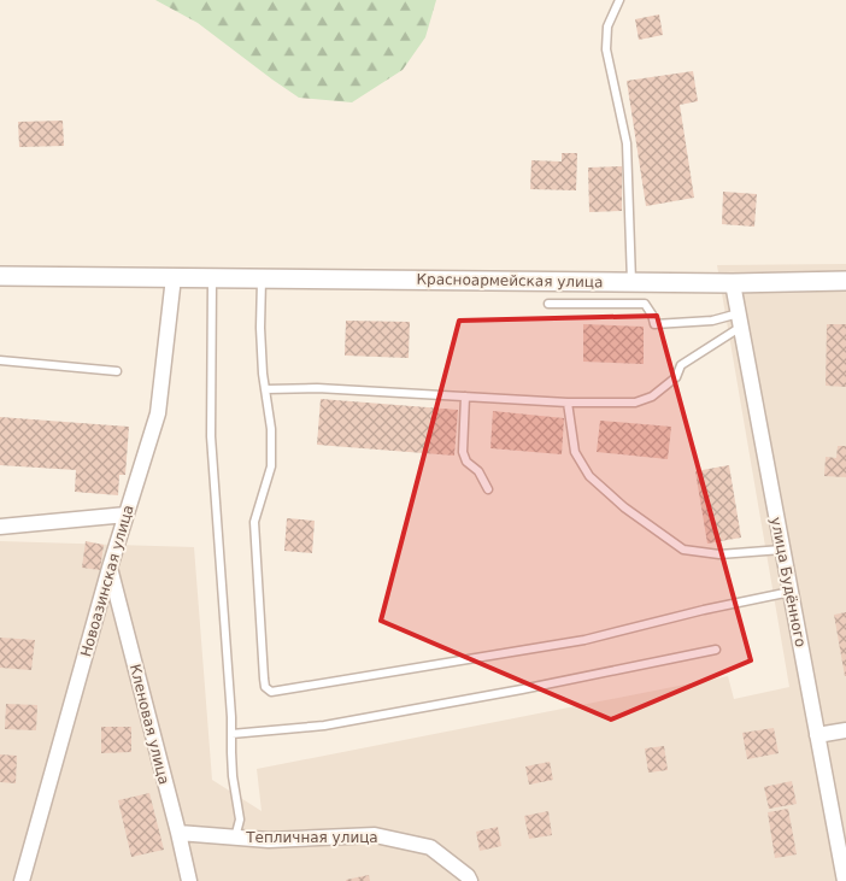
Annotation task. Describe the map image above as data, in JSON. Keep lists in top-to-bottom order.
{
  "streets": {
    "street": [
      "Красноармейская улица",
      "Новоазинская улица",
      "улица Будённого",
      "Кленовая улица",
      "Тепличная улица"
    ]
  },
  "crossings": [
    ["Красноармейская улица", "Новоазинская улица"],
    ["Красноармейская улица", "улица Будённого"],
    ["Новоазинская улица", "Кленовая улица"],
    ["Кленовая улица", "Тепличная улица"]
  ]
}
